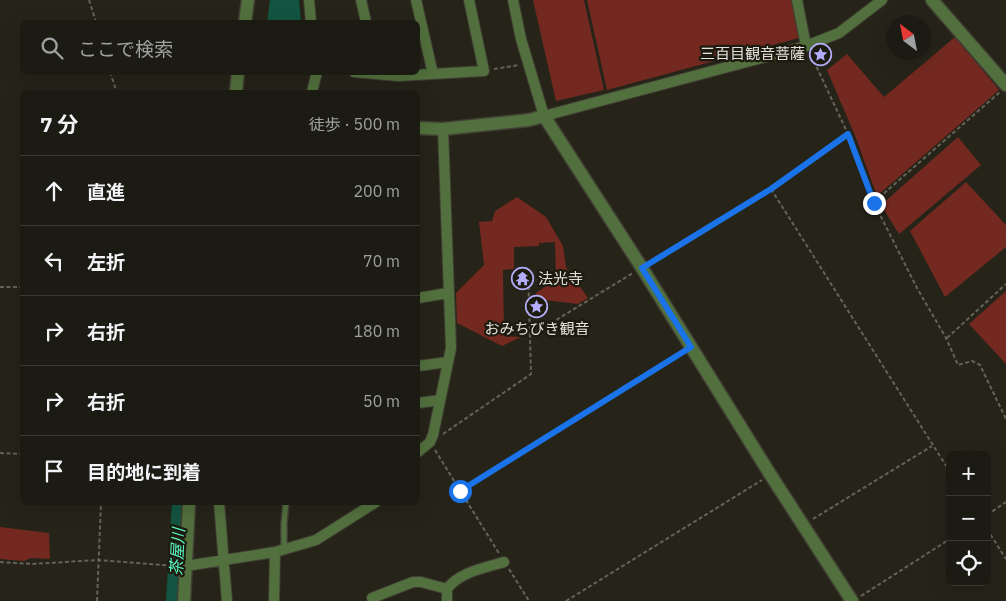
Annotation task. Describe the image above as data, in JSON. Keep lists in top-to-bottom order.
{
  "water": ["茶屋川"],
  "places": {
    "place": ["三百目観音菩薩", "おみちびき観音"],
    "temple": ["法光寺"]
  },
  "north": "top left",
  "page": {
    "search": "ここで検索",
    "heading": ["7 分", "徒歩 · 500 m"],
    "list": [
      ["直進", "200 m"],
      ["左折", "70 m"],
      ["右折", "180 m"],
      ["右折", "50 m"],
      "目的地に到着"
    ],
    "map_buttons": ["+", "−"]
  }
}
